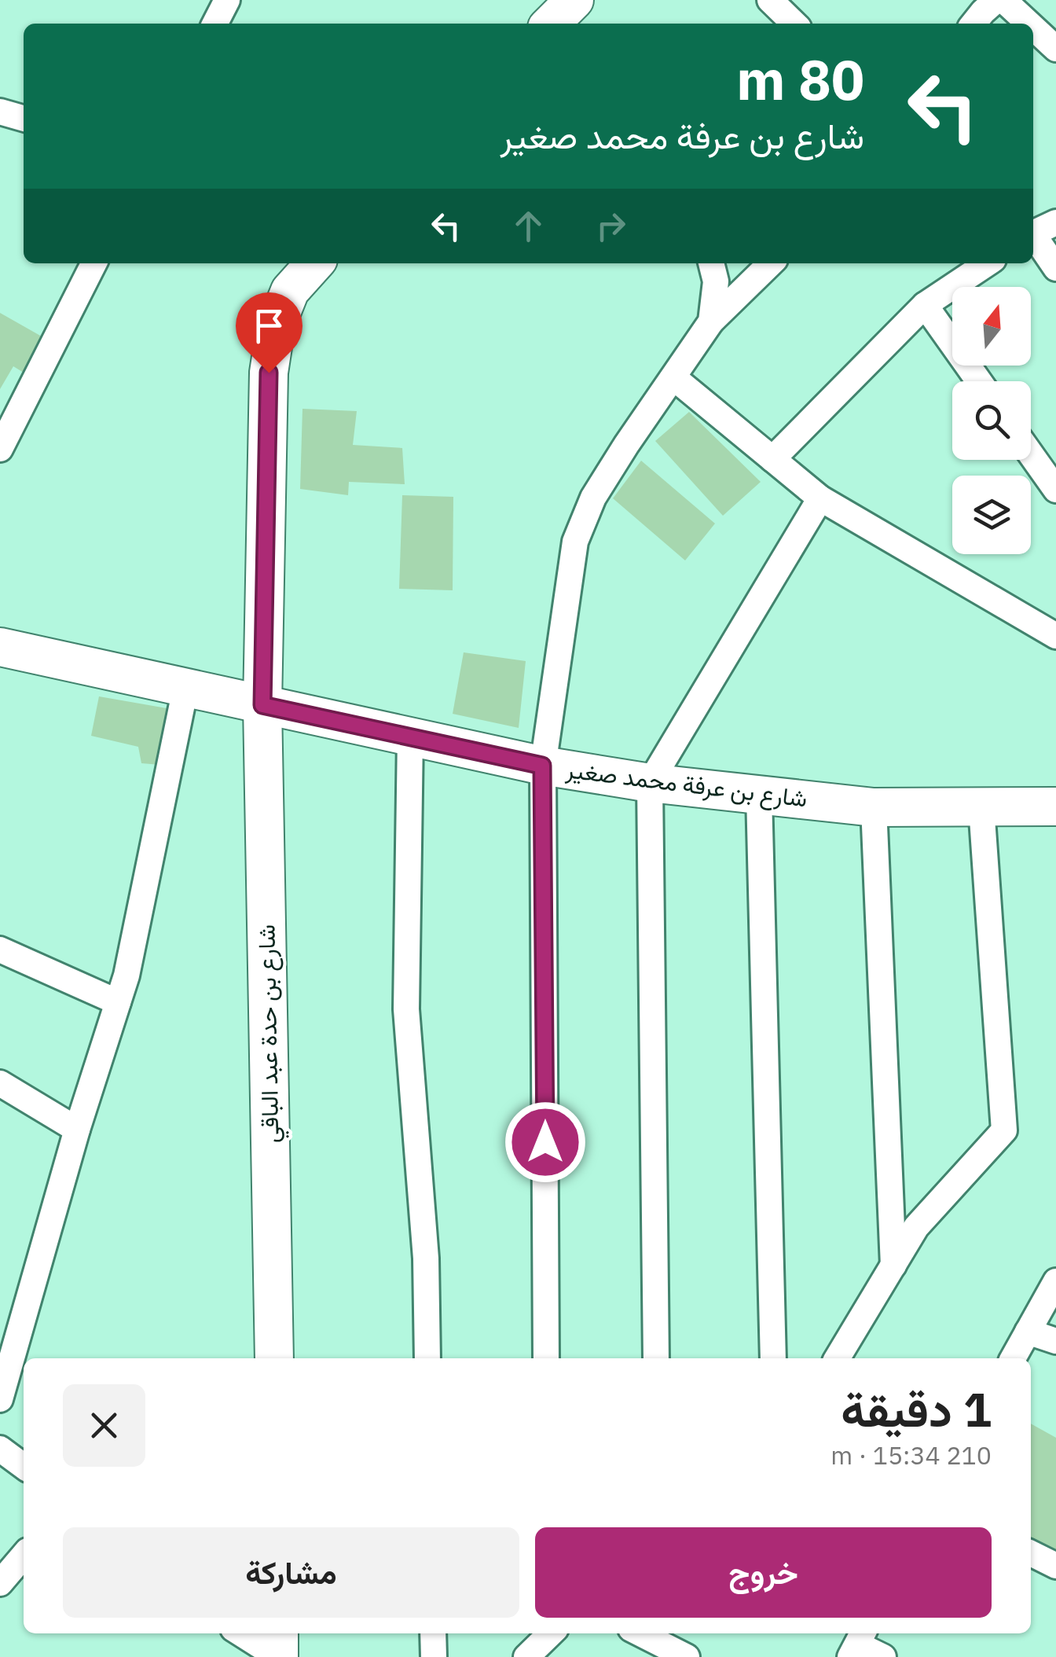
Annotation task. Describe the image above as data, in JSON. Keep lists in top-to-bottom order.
{
  "streets": {
    "street": ["شارع بن عرفة محمد صغير", "شارع بن حدة عبد الباقي"]
  },
  "crossings": [
    ["شارع بن عرفة محمد صغير", "شارع بن حدة عبد الباقي"]
  ],
  "north": "top",
  "page": {
    "turn": ["80 m", "شارع بن عرفة محمد صغير"],
    "heading": ["1 دقيقة", "210 m · 15:34"],
    "buttons": ["خروج", "مشاركة"]
  }
}
